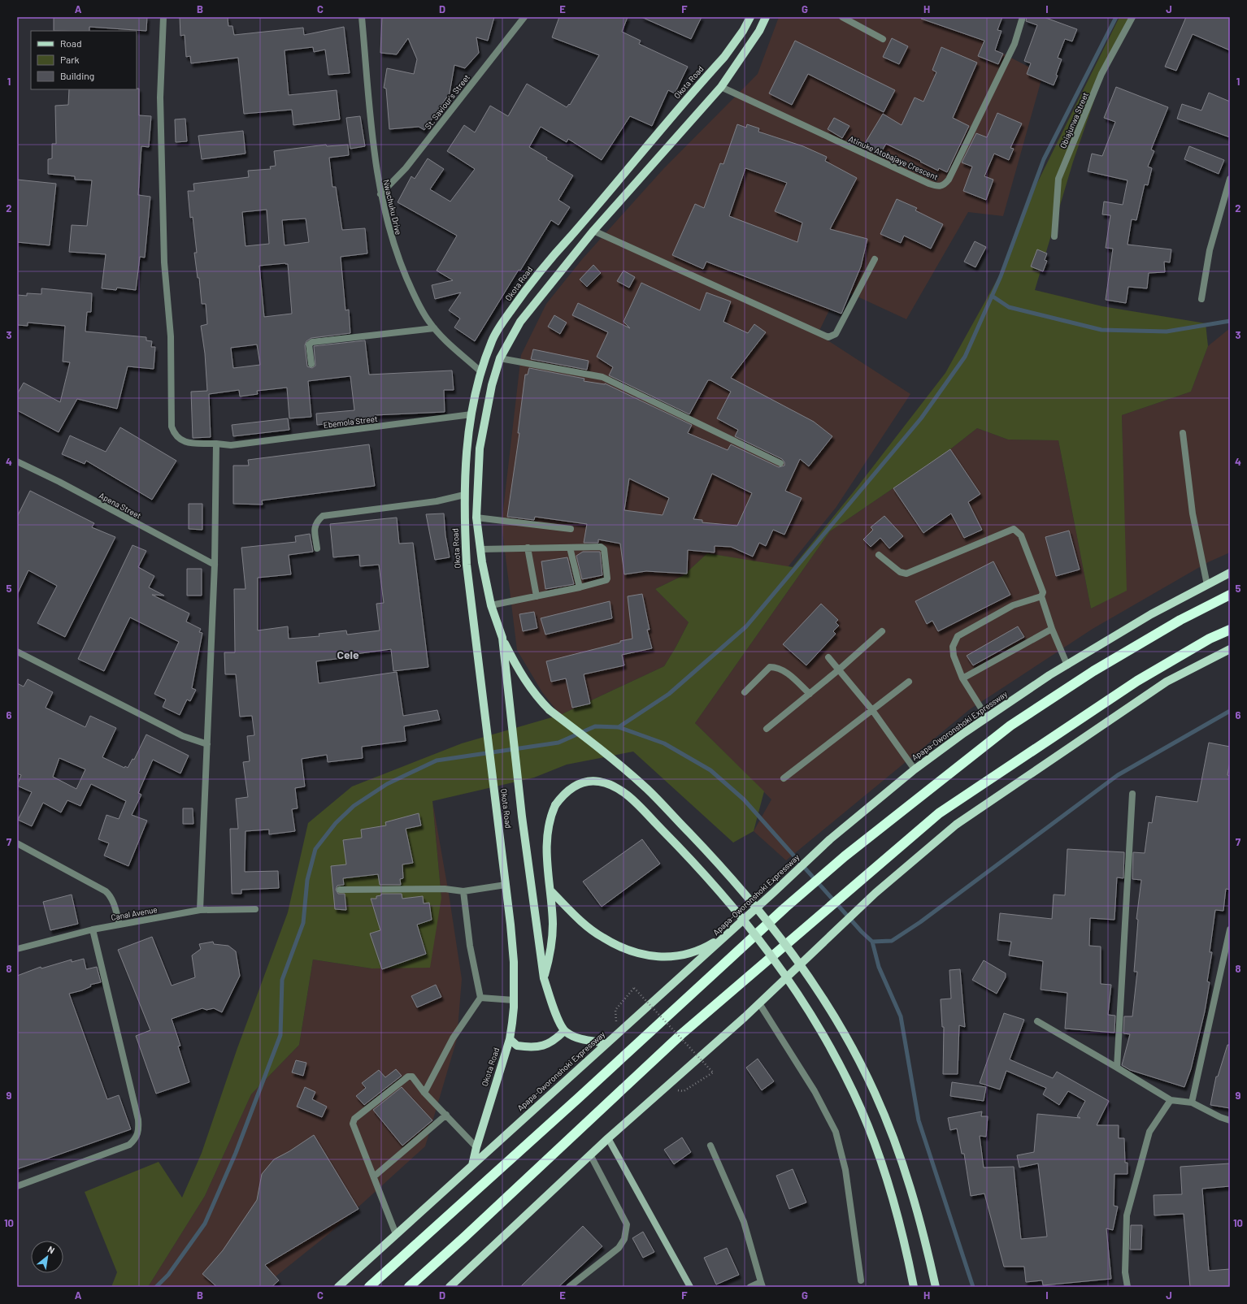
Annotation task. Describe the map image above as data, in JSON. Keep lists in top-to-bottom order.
{
  "streets": {
    "main road": ["Okota Road", "Apapa-Oworonshoki Expressway"],
    "street": [
      "St. Saviour's Street",
      "Obiajunwa Street",
      "Atinuke Atobajaye Crescent",
      "Nwachuku Drive",
      "Ebemola Street",
      "Apena Street",
      "Canal Avenue"
    ]
  },
  "crossings": [
    ["Okota Road", "Atinuke Atobajaye Crescent"],
    ["Okota Road", "Nwachuku Drive"],
    ["Okota Road", "Ebemola Street"],
    ["Okota Road", "Apapa-Oworonshoki Expressway"],
    ["St. Saviour's Street", "Nwachuku Drive"]
  ],
  "districts": ["Cele"],
  "legend": ["Road", "Park", "Building"],
  "north": "top right",
  "grid": {
    "columns": [
      "A",
      "B",
      "C",
      "D",
      "E",
      "F",
      "G",
      "H",
      "I",
      "J"
    ],
    "rows": [
      "1",
      "2",
      "3",
      "4",
      "5",
      "6",
      "7",
      "8",
      "9",
      "10"
    ]
  }
}
